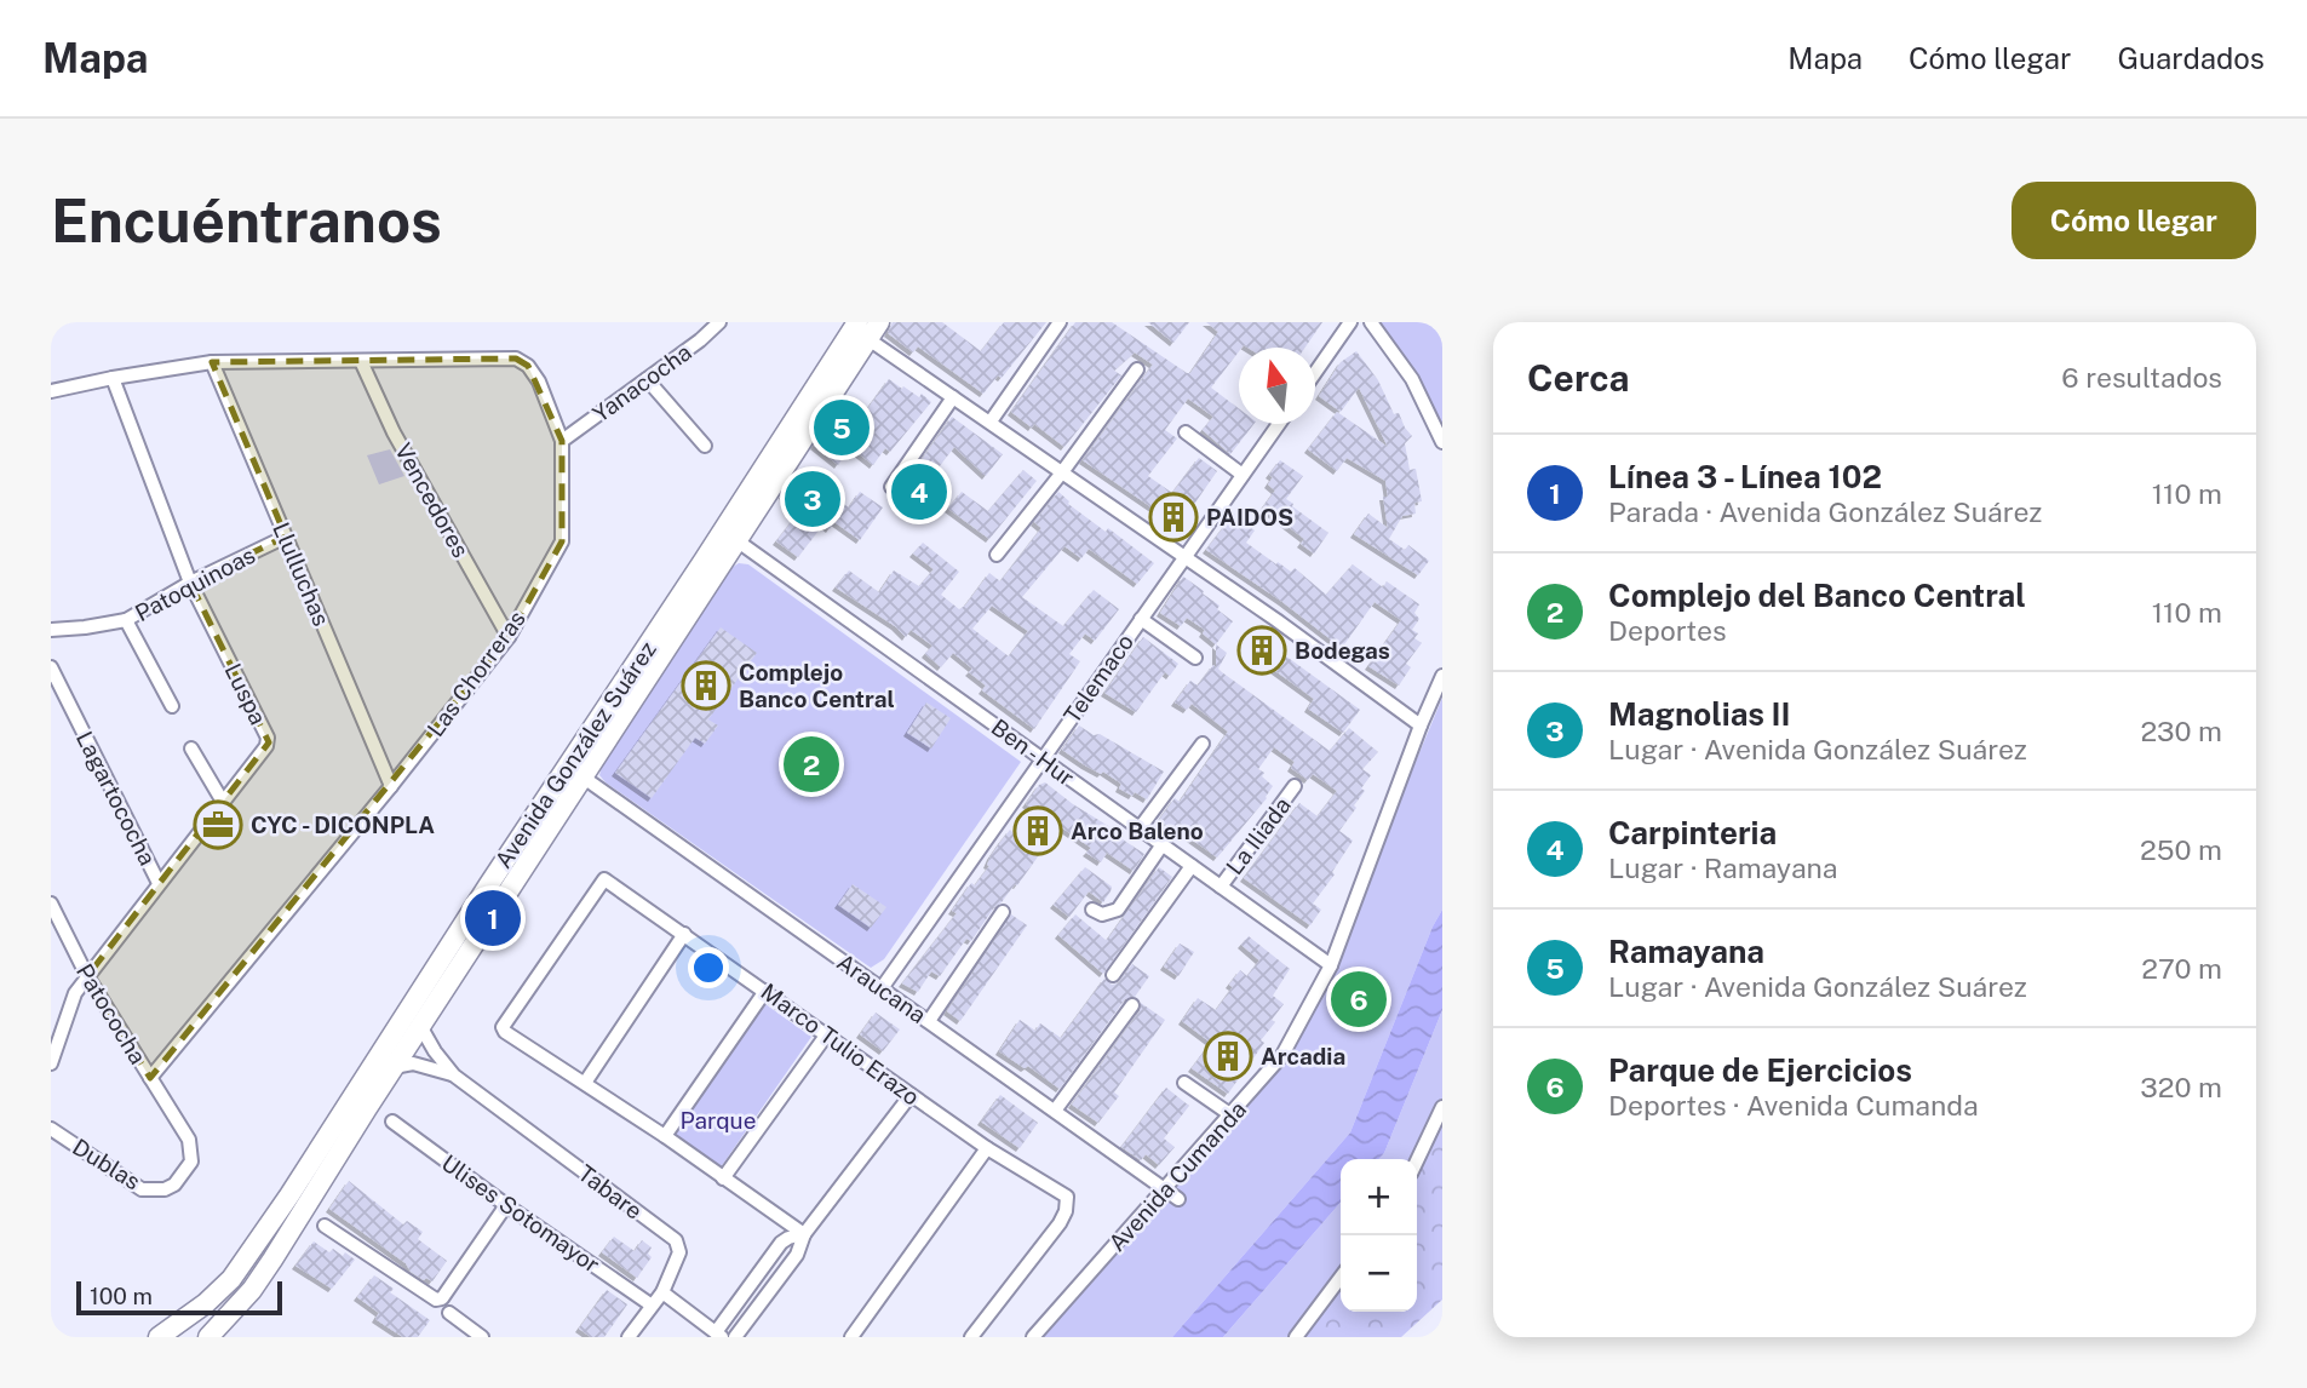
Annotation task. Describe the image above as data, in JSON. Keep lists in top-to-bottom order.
{
  "streets": {
    "main road": ["Avenida González Suárez"],
    "street": [
      "Yanacocha",
      "Vencedores",
      "Llulluchas",
      "Patoquinoas",
      "Las Chorreras",
      "Telemaco",
      "Luspa",
      "Ben - Hur",
      "Lagartococha",
      "La Iliada",
      "Araucana",
      "Patococha",
      "Marco Tulio Erazo",
      "Dublas",
      "Avenida Cumanda",
      "Tabare",
      "Ulises Sotomayor"
    ]
  },
  "crossings": [
    ["Yanacocha", "Las Chorreras"],
    ["Vencedores", "Las Chorreras"],
    ["Llulluchas", "Patoquinoas"],
    ["Llulluchas", "Las Chorreras"],
    ["Patoquinoas", "Luspa"],
    ["Las Chorreras", "Luspa"],
    ["Las Chorreras", "Patococha"],
    ["Telemaco", "Ben - Hur"],
    ["Telemaco", "Araucana"],
    ["Luspa", "Lagartococha"],
    ["Luspa", "Patococha"],
    ["Ben - Hur", "Avenida González Suárez"],
    ["Ben - Hur", "La Iliada"],
    ["Ben - Hur", "Avenida Cumanda"],
    ["Avenida González Suárez", "Araucana"],
    ["Avenida González Suárez", "Tabare"],
    ["Araucana", "Avenida Cumanda"],
    ["Patococha", "Dublas"],
    ["Tabare", "Ulises Sotomayor"]
  ],
  "parks": ["Parque"],
  "places": {
    "building": [
      "PAIDOS",
      "Bodegas",
      "Complejo Banco Central",
      "Arco Baleno",
      "Arcadia"
    ],
    "office": ["CYC - DICONPLA"]
  },
  "scale_bar": "100 m",
  "north": "top",
  "page": {
    "header": "Mapa",
    "nav": ["Mapa", "Cómo llegar", "Guardados"],
    "buttons": "Cómo llegar",
    "title": "Encuéntranos",
    "heading": ["Cerca", "6 resultados"],
    "pins": [
      "5",
      "4",
      "3",
      "2",
      "1",
      "6"
    ],
    "list": [
      {
        "mark": "1",
        "name": "Línea 3 - Línea 102",
        "note": "Parada · Avenida González Suárez",
        "value": "110 m"
      },
      {
        "mark": "2",
        "name": "Complejo del Banco Central",
        "note": "Deportes",
        "value": "110 m"
      },
      {
        "mark": "3",
        "name": "Magnolias II",
        "note": "Lugar · Avenida González Suárez",
        "value": "230 m"
      },
      {
        "mark": "4",
        "name": "Carpinteria",
        "note": "Lugar · Ramayana",
        "value": "250 m"
      },
      {
        "mark": "5",
        "name": "Ramayana",
        "note": "Lugar · Avenida González Suárez",
        "value": "270 m"
      },
      {
        "mark": "6",
        "name": "Parque de Ejercicios",
        "note": "Deportes · Avenida Cumanda",
        "value": "320 m"
      }
    ],
    "map_buttons": ["+", "−"],
    "scale": "100 m"
  }
}
